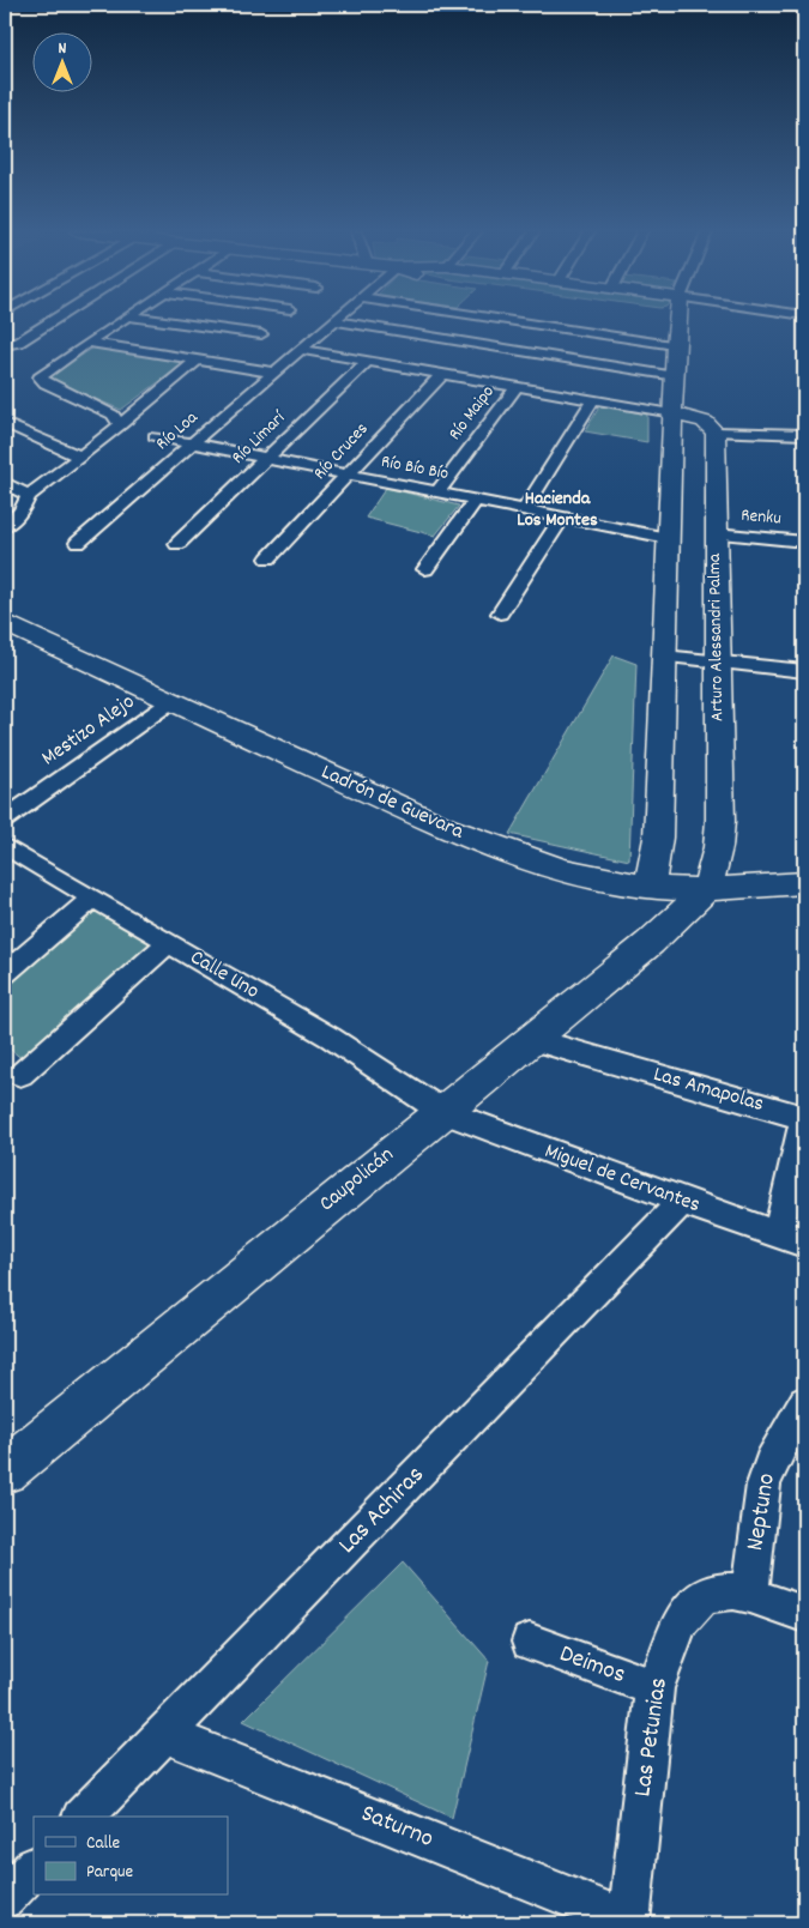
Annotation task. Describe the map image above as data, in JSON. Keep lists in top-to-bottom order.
{
  "streets": {
    "street": [
      "Río Maipo",
      "Río Loa",
      "Río Limarí",
      "Río Cruces",
      "Río Bío Bío",
      "Renku",
      "Arturo Alessandri Palma",
      "Mestizo Alejo",
      "Ladrón de Guevara",
      "Calle Uno",
      "Las Amapolas",
      "Miguel de Cervantes",
      "Caupolicán",
      "Las Achiras",
      "Neptuno",
      "Deimos",
      "Las Petunias",
      "Saturno"
    ]
  },
  "crossings": [
    ["Río Maipo", "Río Bío Bío"],
    ["Río Loa", "Río Bío Bío"],
    ["Río Limarí", "Río Bío Bío"],
    ["Río Cruces", "Río Bío Bío"],
    ["Renku", "Arturo Alessandri Palma"],
    ["Arturo Alessandri Palma", "Ladrón de Guevara"],
    ["Arturo Alessandri Palma", "Caupolicán"],
    ["Mestizo Alejo", "Ladrón de Guevara"],
    ["Ladrón de Guevara", "Caupolicán"],
    ["Calle Uno", "Miguel de Cervantes"],
    ["Calle Uno", "Caupolicán"],
    ["Las Amapolas", "Miguel de Cervantes"],
    ["Las Amapolas", "Caupolicán"],
    ["Miguel de Cervantes", "Caupolicán"],
    ["Miguel de Cervantes", "Las Achiras"],
    ["Las Achiras", "Saturno"],
    ["Neptuno", "Las Petunias"],
    ["Deimos", "Las Petunias"],
    ["Las Petunias", "Saturno"]
  ],
  "districts": ["Hacienda Los Montes"],
  "legend": ["Calle", "Parque"],
  "north": "top"
}
